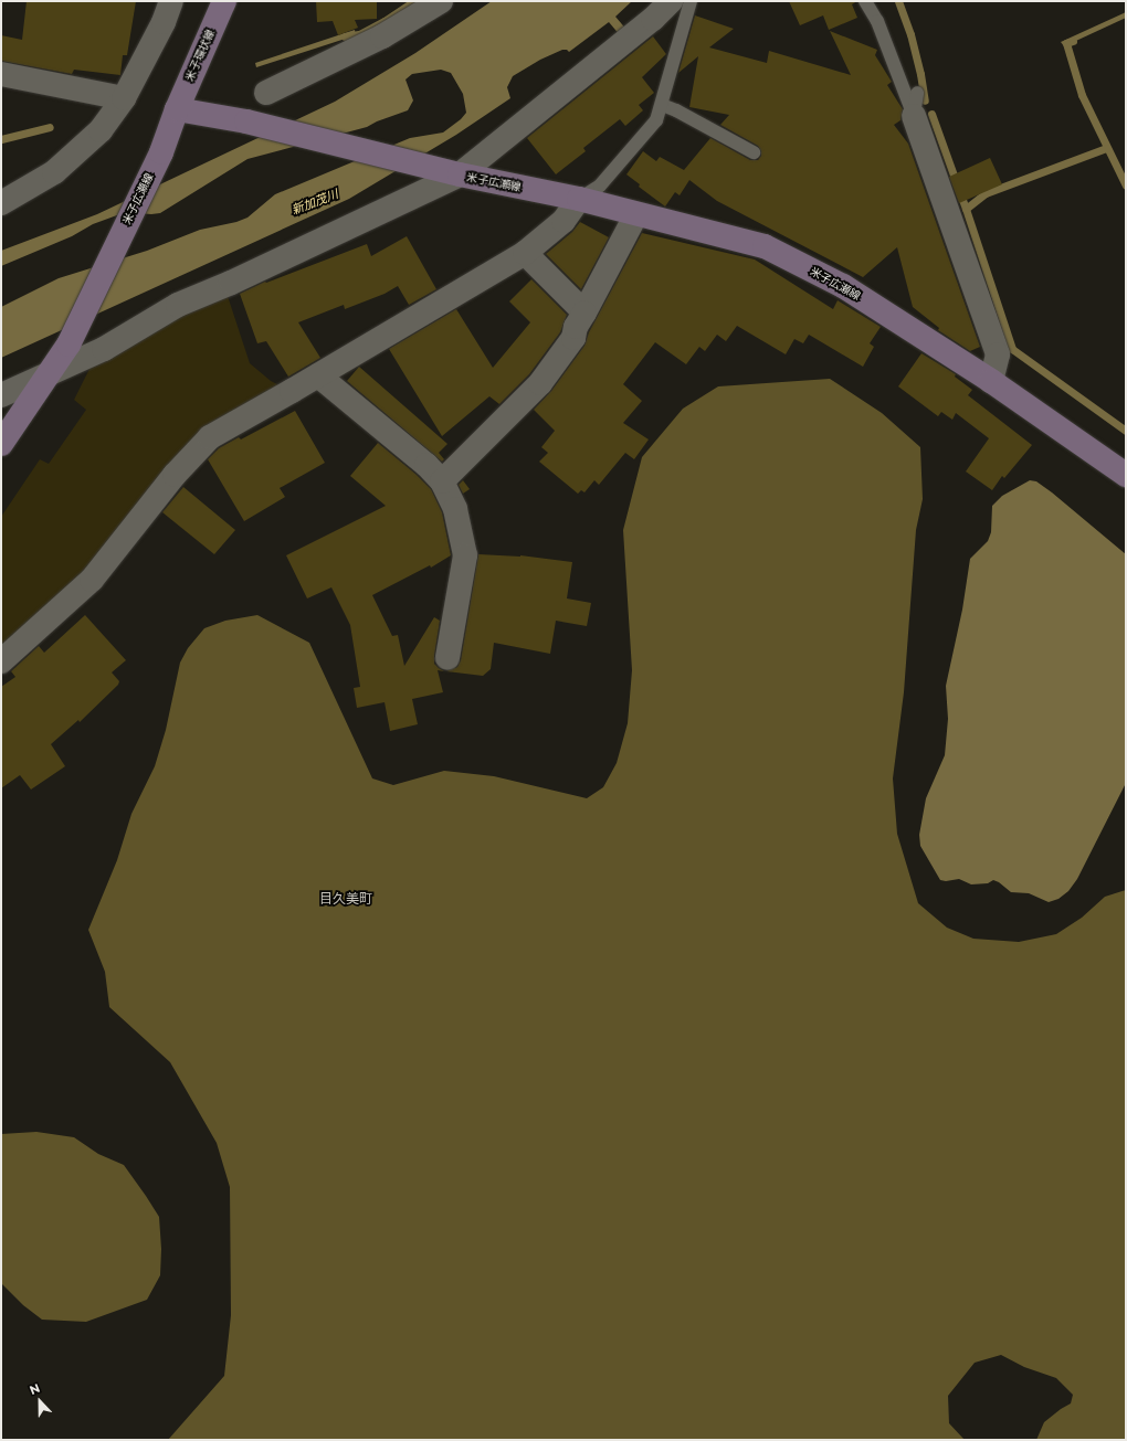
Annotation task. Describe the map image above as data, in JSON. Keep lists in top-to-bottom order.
{
  "streets": {
    "main road": ["米子環状線", "米子広瀬線"]
  },
  "crossings": [
    ["米子環状線", "米子広瀬線"]
  ],
  "districts": ["目久美町"],
  "water": ["新加茂川"],
  "north": "top"
}
